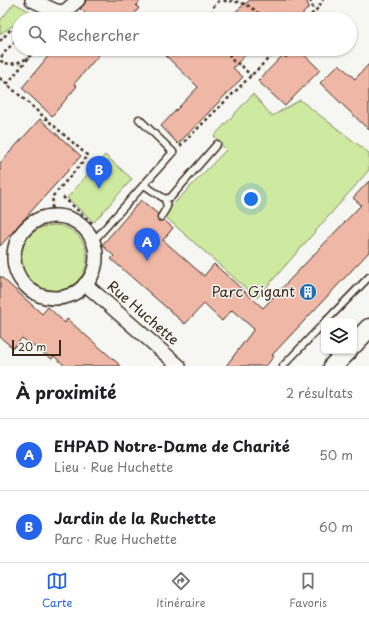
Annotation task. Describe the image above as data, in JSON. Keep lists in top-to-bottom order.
{
  "streets": {
    "street": ["Rue Huchette"]
  },
  "places": {
    "building": ["Parc Gigant"]
  },
  "scale_bar": "20 m",
  "page": {
    "search": "Rechercher",
    "pins": ["B", "A"],
    "scale": "20 m",
    "heading": ["À proximité", "2 résultats"],
    "list": [
      {
        "mark": "A",
        "name": "EHPAD Notre-Dame de Charité",
        "note": "Lieu · Rue Huchette",
        "value": "50 m"
      },
      {
        "mark": "B",
        "name": "Jardin de la Ruchette",
        "note": "Parc · Rue Huchette",
        "value": "60 m"
      }
    ],
    "nav": ["Carte", "Itinéraire", "Favoris"]
  }
}
